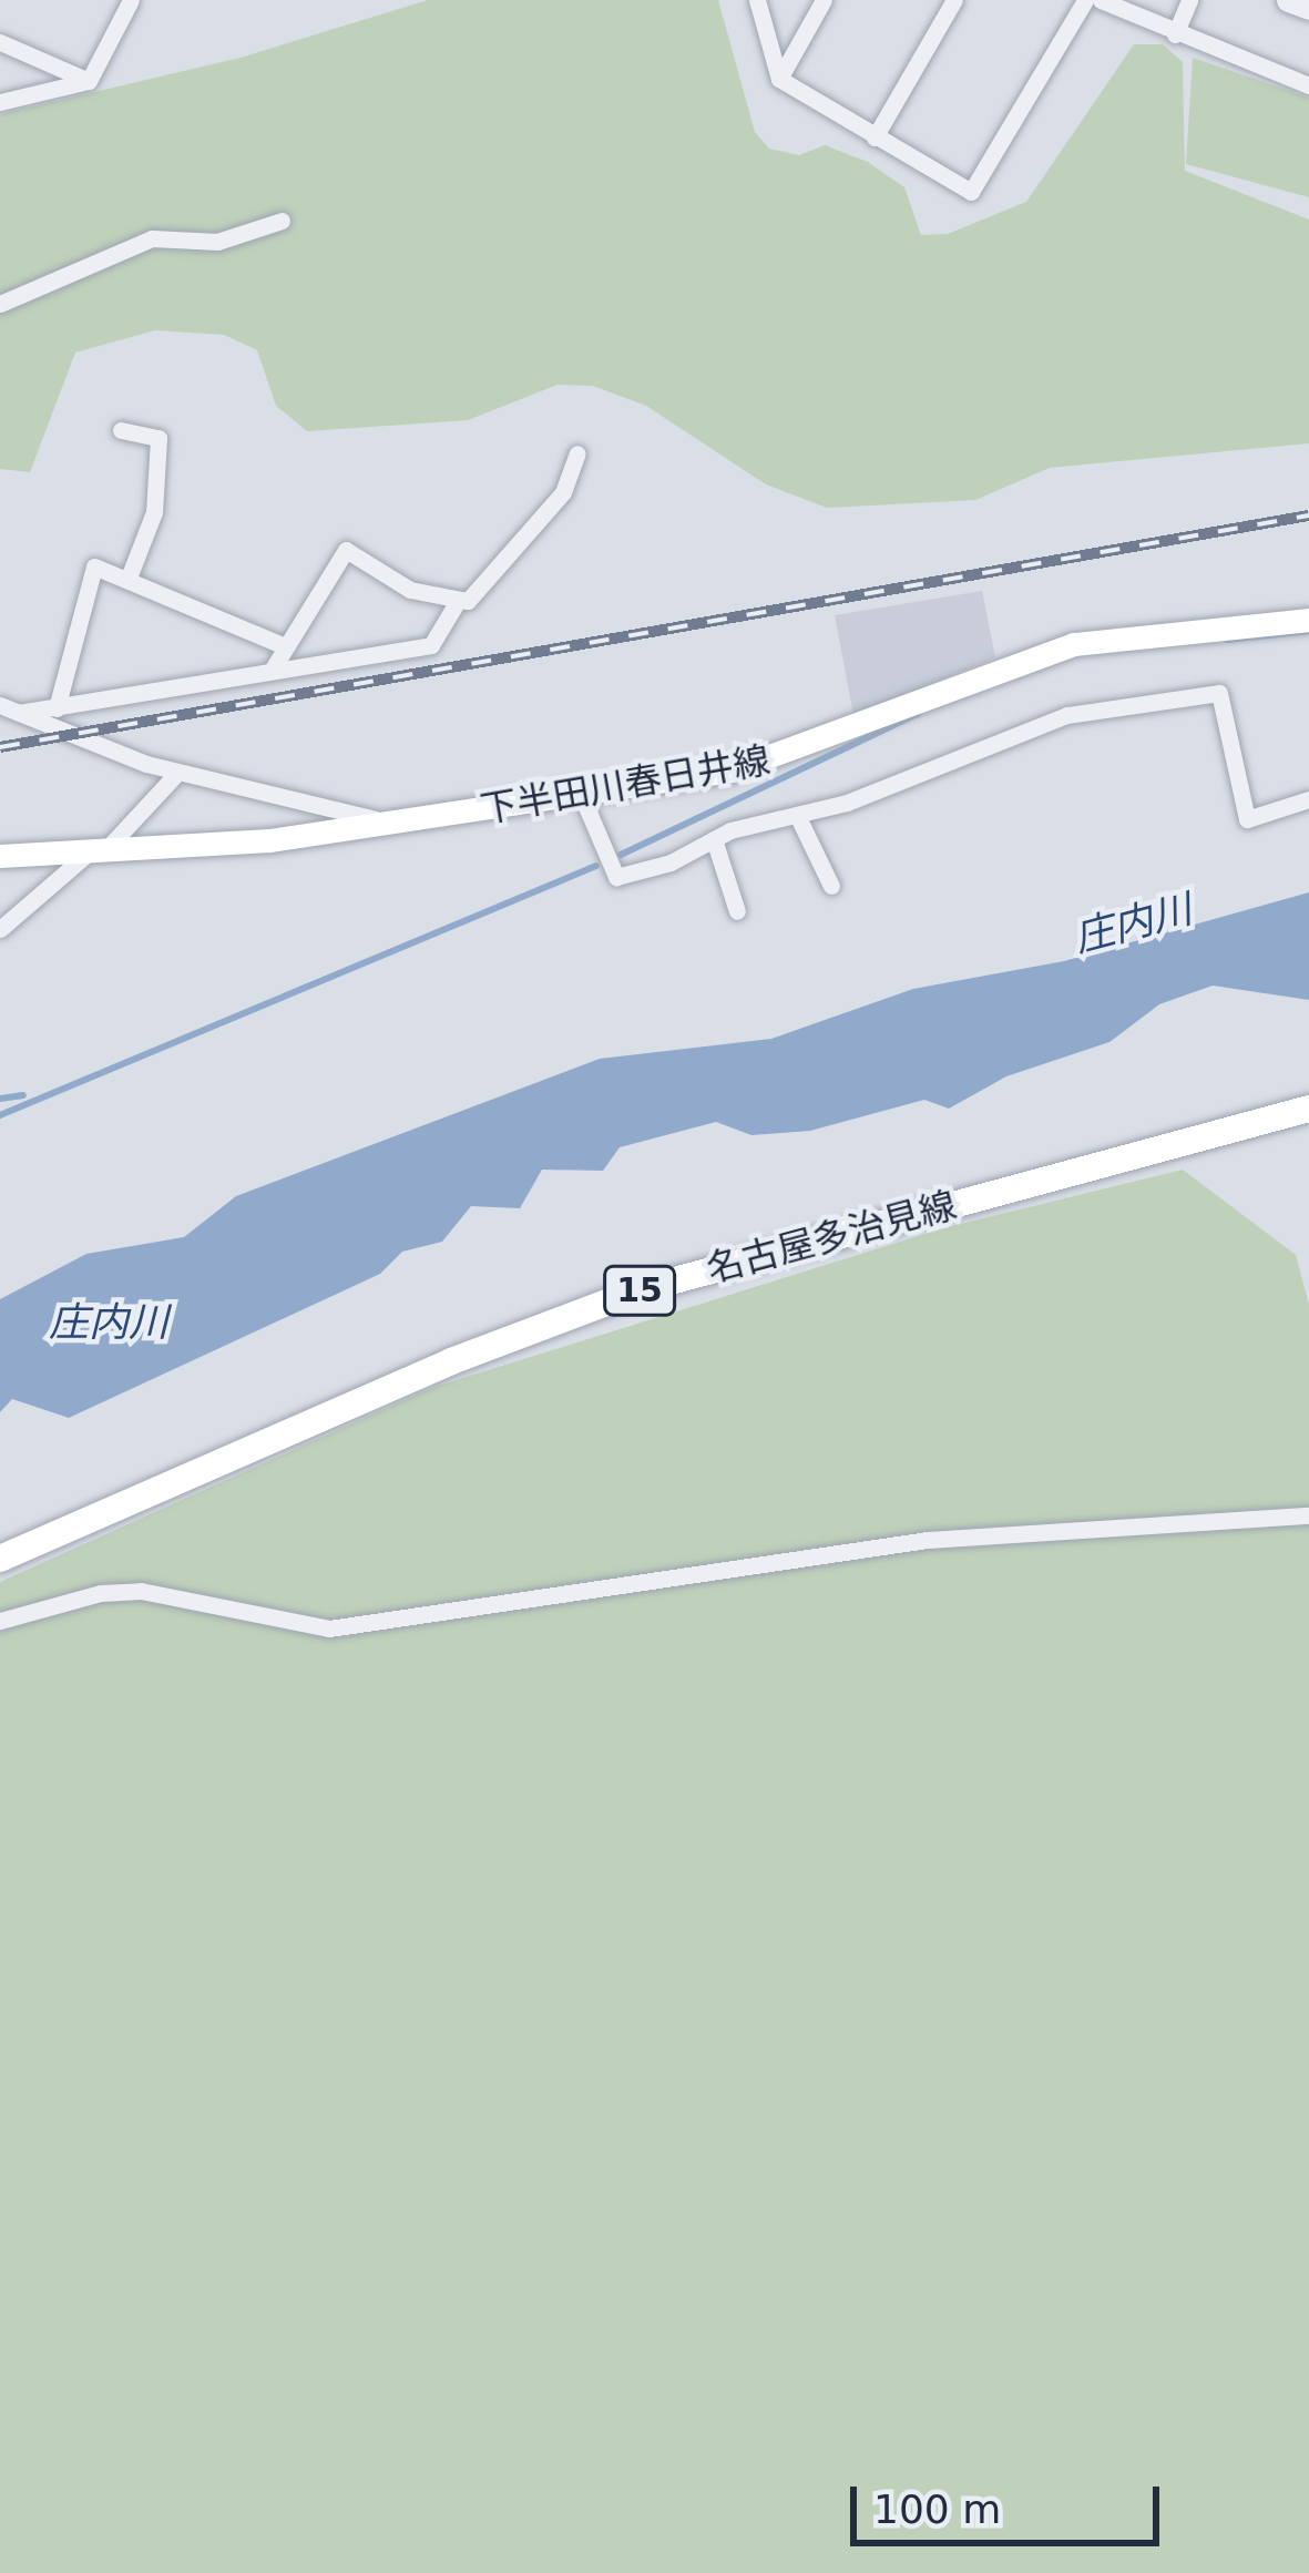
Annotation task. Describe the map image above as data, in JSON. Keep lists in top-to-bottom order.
{
  "streets": {
    "main road": ["下半田川春日井線", "名古屋多治見線", "15"]
  },
  "water": ["庄内川"],
  "scale_bar": "100 m"
}
